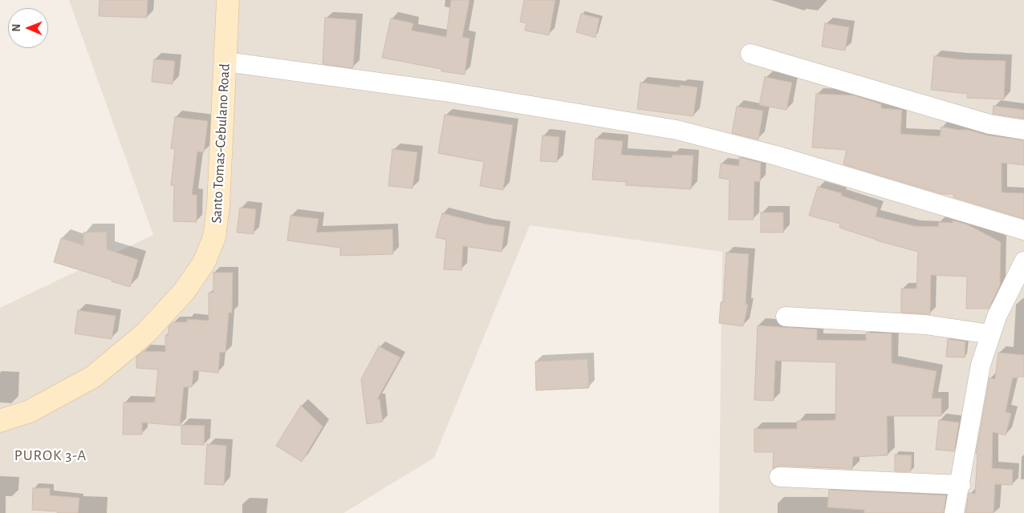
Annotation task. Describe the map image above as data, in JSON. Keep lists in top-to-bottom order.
{
  "streets": {
    "street": ["Santo Tomas-Cebulano Road"]
  },
  "districts": ["PUROK 3-A"],
  "north": "left"
}
